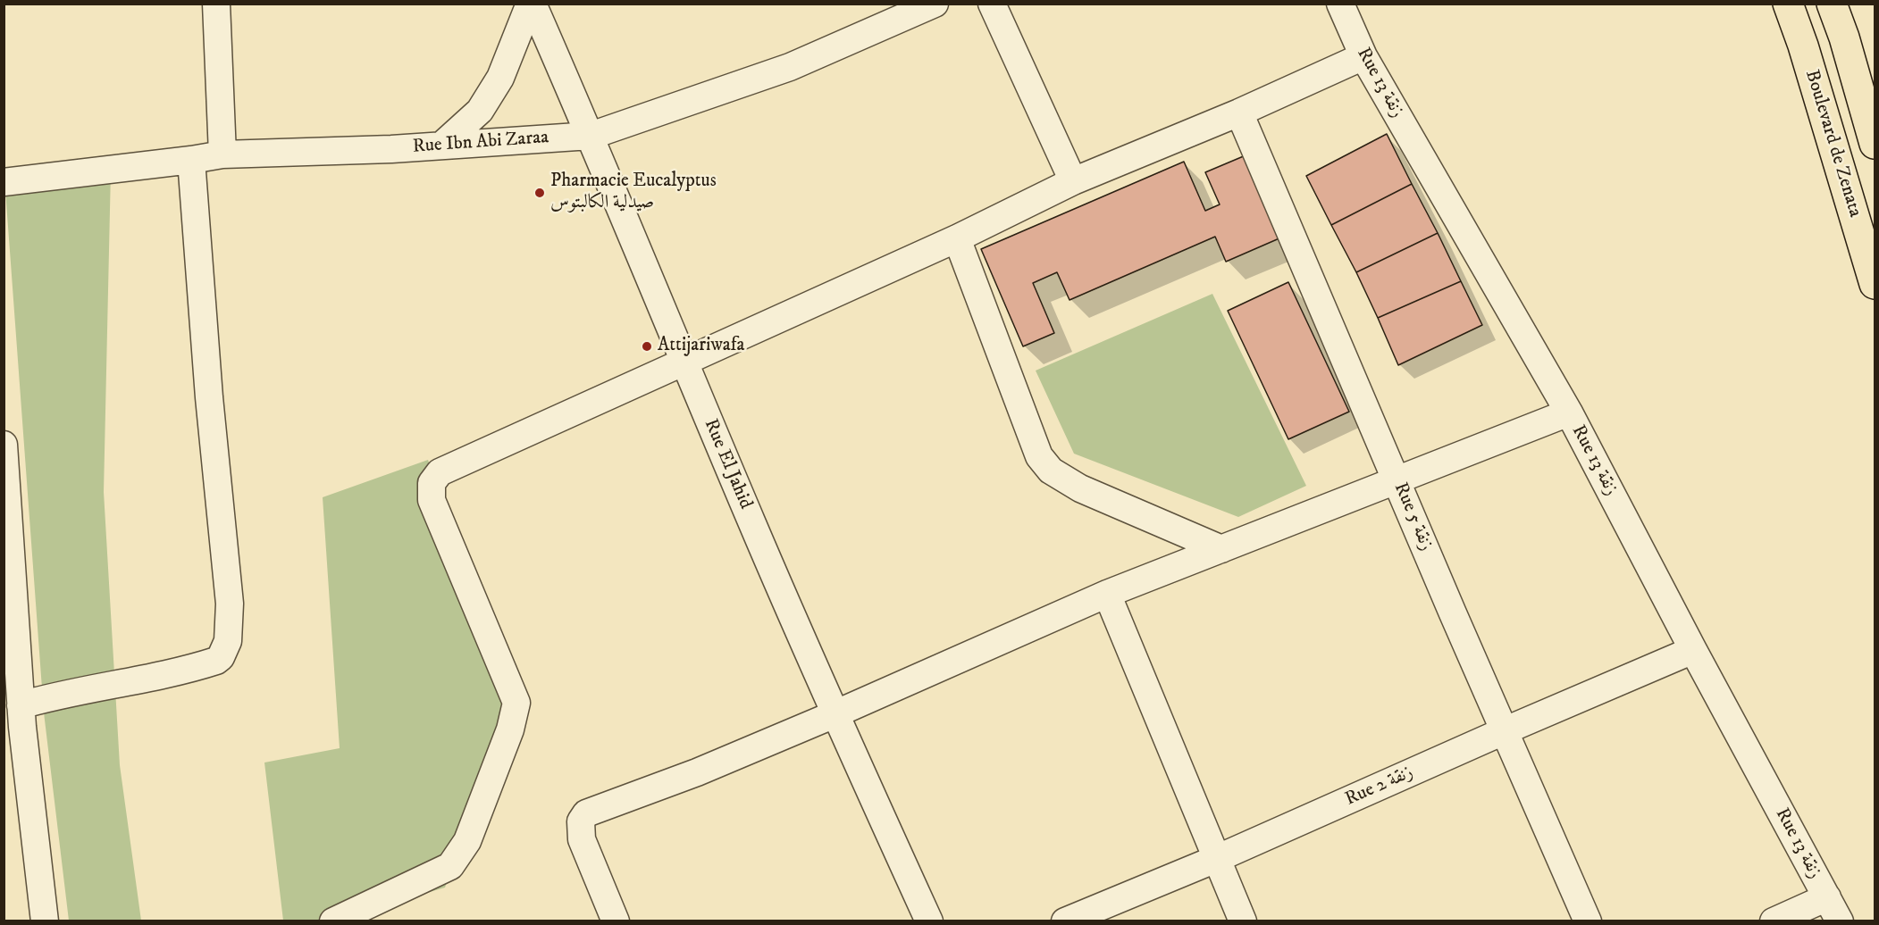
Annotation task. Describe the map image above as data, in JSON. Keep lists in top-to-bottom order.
{
  "streets": {
    "main road": ["Boulevard de Zenata"],
    "street": [
      "Rue 13 زنقة",
      "Rue Ibn Abi Zaraa",
      "Rue El Jahid",
      "Rue 5 زنقة",
      "Rue 2 زنقة"
    ]
  },
  "crossings": [
    ["Rue 13 زنقة", "Rue 2 زنقة"],
    ["Rue Ibn Abi Zaraa", "Rue El Jahid"],
    ["Rue 5 زنقة", "Rue 2 زنقة"]
  ],
  "places": ["Pharmacie Eucalyptus صيدلية الكالبتوس", "Attijariwafa"]
}
